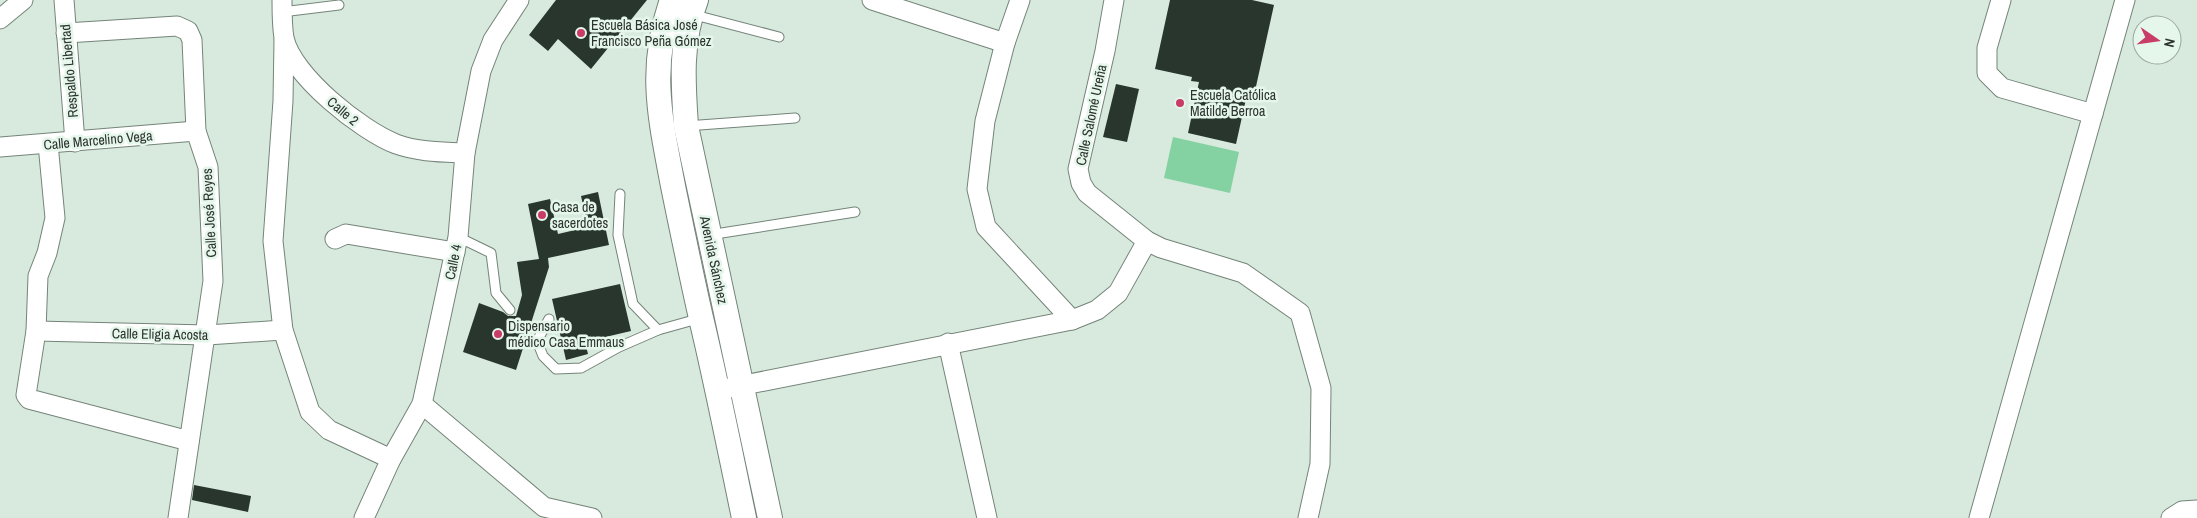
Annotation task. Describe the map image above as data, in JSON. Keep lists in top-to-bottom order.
{
  "streets": {
    "street": [
      "Respaldo Libertad",
      "Calle 2",
      "Calle Salomé Ureña",
      "Calle Marcelino Vega",
      "Calle José Reyes",
      "Avenida Sánchez",
      "Calle 4",
      "Calle Eligia Acosta"
    ]
  },
  "crossings": [
    ["Respaldo Libertad", "Calle Marcelino Vega"],
    ["Respaldo Libertad", "Calle José Reyes"],
    ["Calle 2", "Calle 4"],
    ["Calle Marcelino Vega", "Calle José Reyes"],
    ["Calle José Reyes", "Calle Eligia Acosta"]
  ],
  "places": [
    "Escuela Básica José Francisco Peña Gómez",
    "Escuela Católica Matilde Berroa",
    "Casa de sacerdotes",
    "Dispensario médico Casa Emmaus"
  ],
  "north": "right"
}
